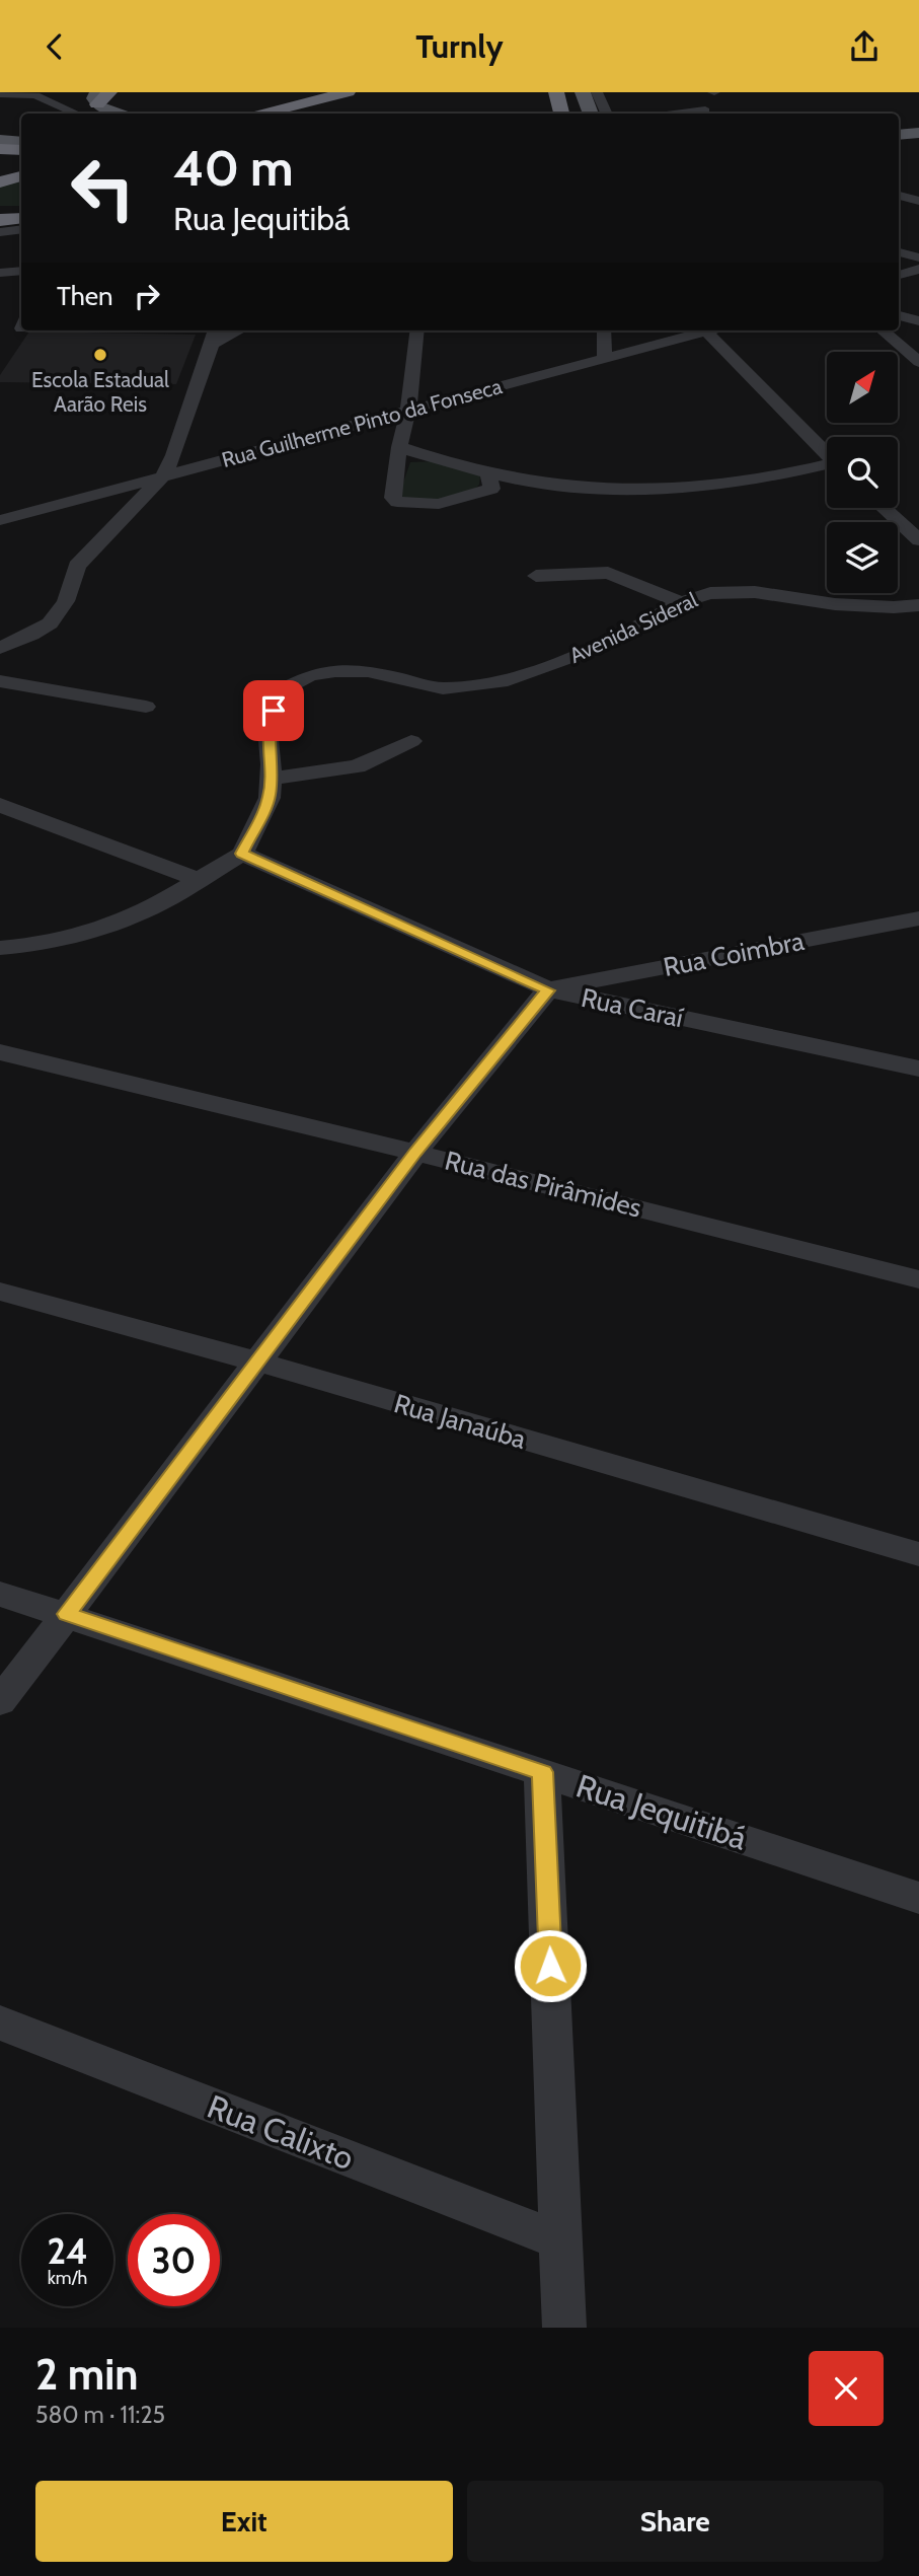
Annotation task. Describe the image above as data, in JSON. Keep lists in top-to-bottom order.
{
  "streets": {
    "street": [
      "Rua Guilherme Pinto da Fonseca",
      "Avenida Sideral",
      "Rua Coimbra",
      "Rua Caraí",
      "Rua das Pirâmides",
      "Rua Janaúba",
      "Rua Jequitibá",
      "Rua Calixto"
    ]
  },
  "crossings": [
    ["Avenida Sideral", "Rua Caraí"],
    ["Rua Coimbra", "Rua Caraí"]
  ],
  "places": ["Escola Estadual Aarão Reis"],
  "north": "top right",
  "page": {
    "header": "Turnly",
    "turn": ["40 m", "Rua Jequitibá"],
    "then": "Then",
    "speed": "24 km/h",
    "limit": "30",
    "heading": ["2 min", "580 m · 11:25"],
    "buttons": ["Exit", "Share"]
  }
}
